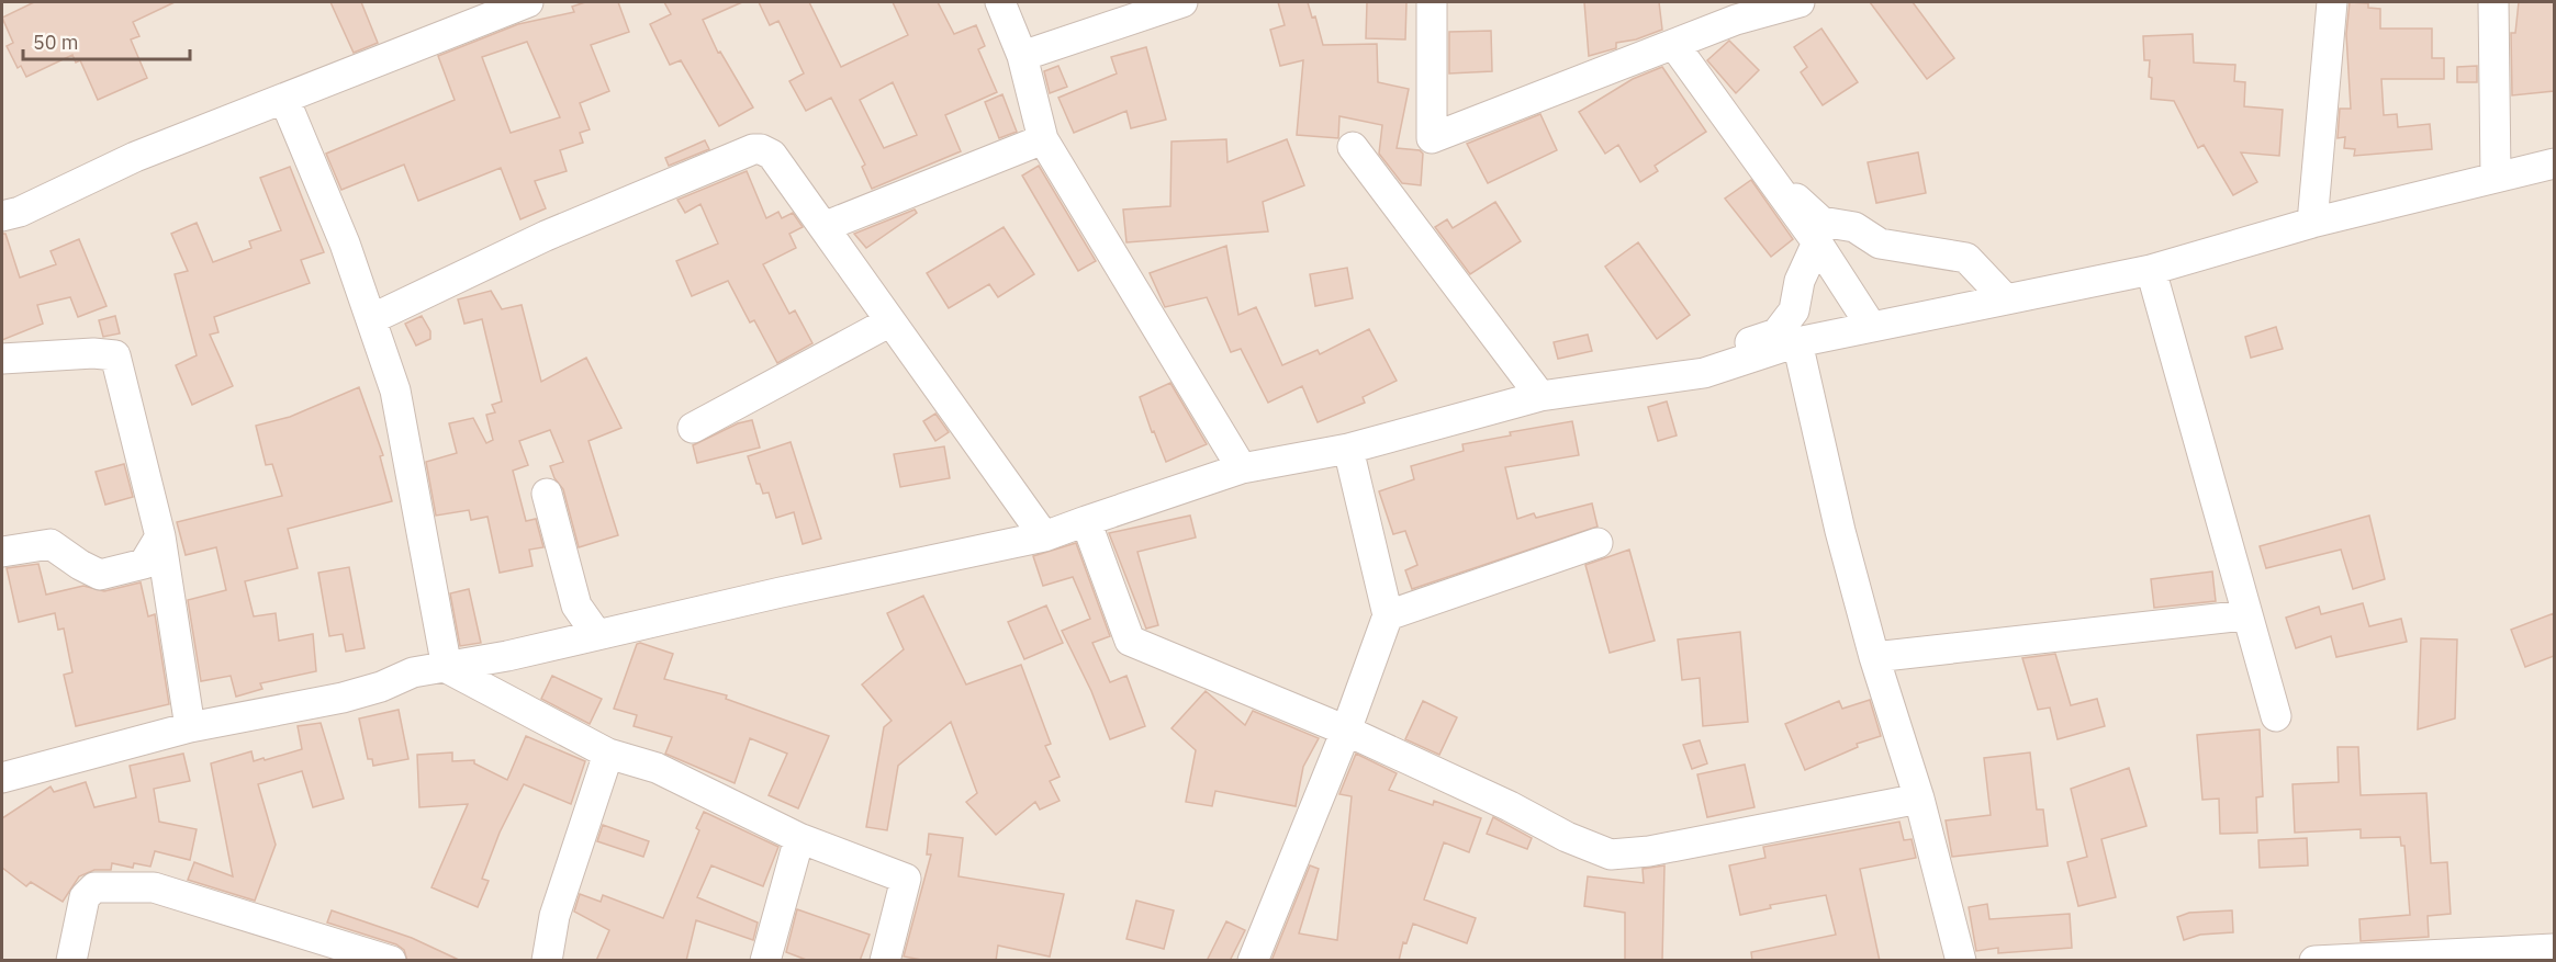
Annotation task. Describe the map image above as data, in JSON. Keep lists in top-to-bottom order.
{
  "scale_bar": "50 m"
}
